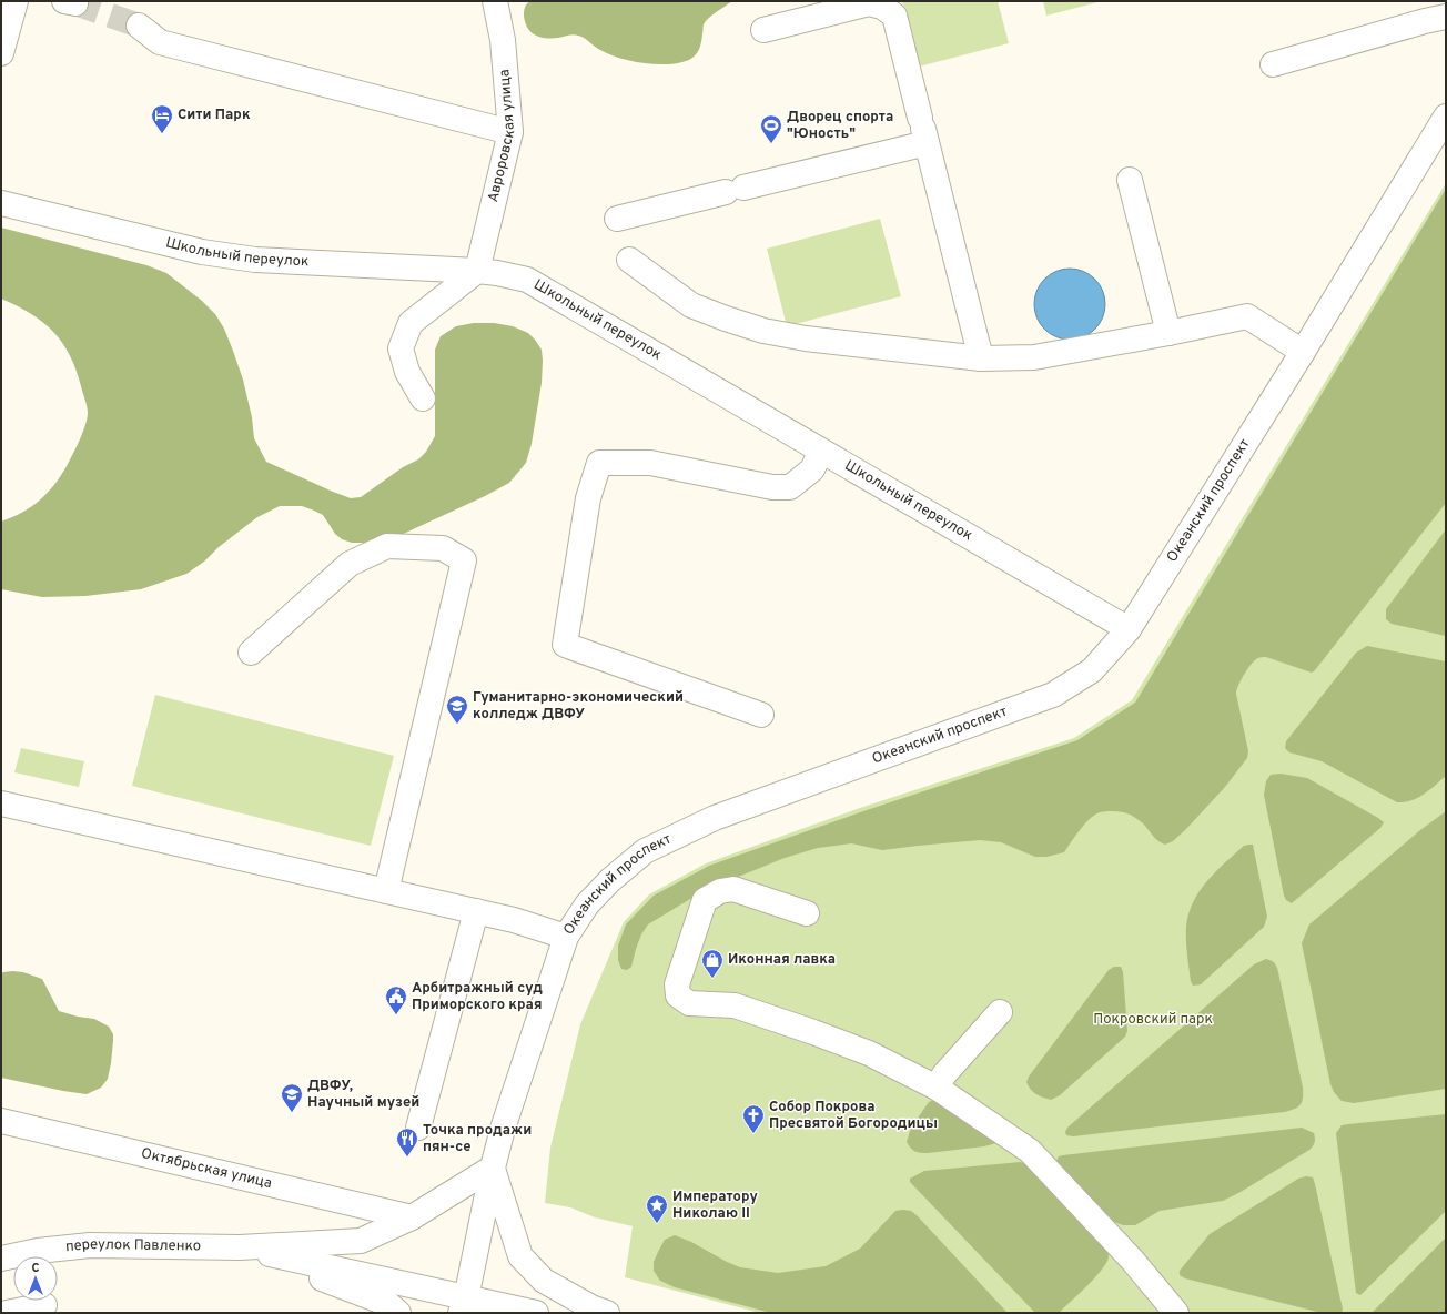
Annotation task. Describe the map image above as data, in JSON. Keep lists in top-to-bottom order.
{
  "streets": {
    "main road": [
      "Авроровская улица",
      "Школьный переулок",
      "Океанский проспект",
      "Октябрьская улица",
      "переулок Павленко"
    ]
  },
  "crossings": [
    ["Авроровская улица", "Школьный переулок"],
    ["Школьный переулок", "Океанский проспект"]
  ],
  "parks": ["Покровский парк"],
  "places": {
    "hotel": ["Сити Парк"],
    "sports": ["Дворец спорта \"Юность\""],
    "school or university": ["Гуманитарно-экономический колледж ДВФУ", "ДВФУ, Научный музей"],
    "shop": ["Иконная лавка"],
    "public building": ["Арбитражный суд Приморского края"],
    "church": ["Собор Покрова Пресвятой Богородицы"],
    "restaurant": ["Точка продажи пян-се"],
    "place": ["Императору Николаю II"]
  },
  "north": "top"
}
